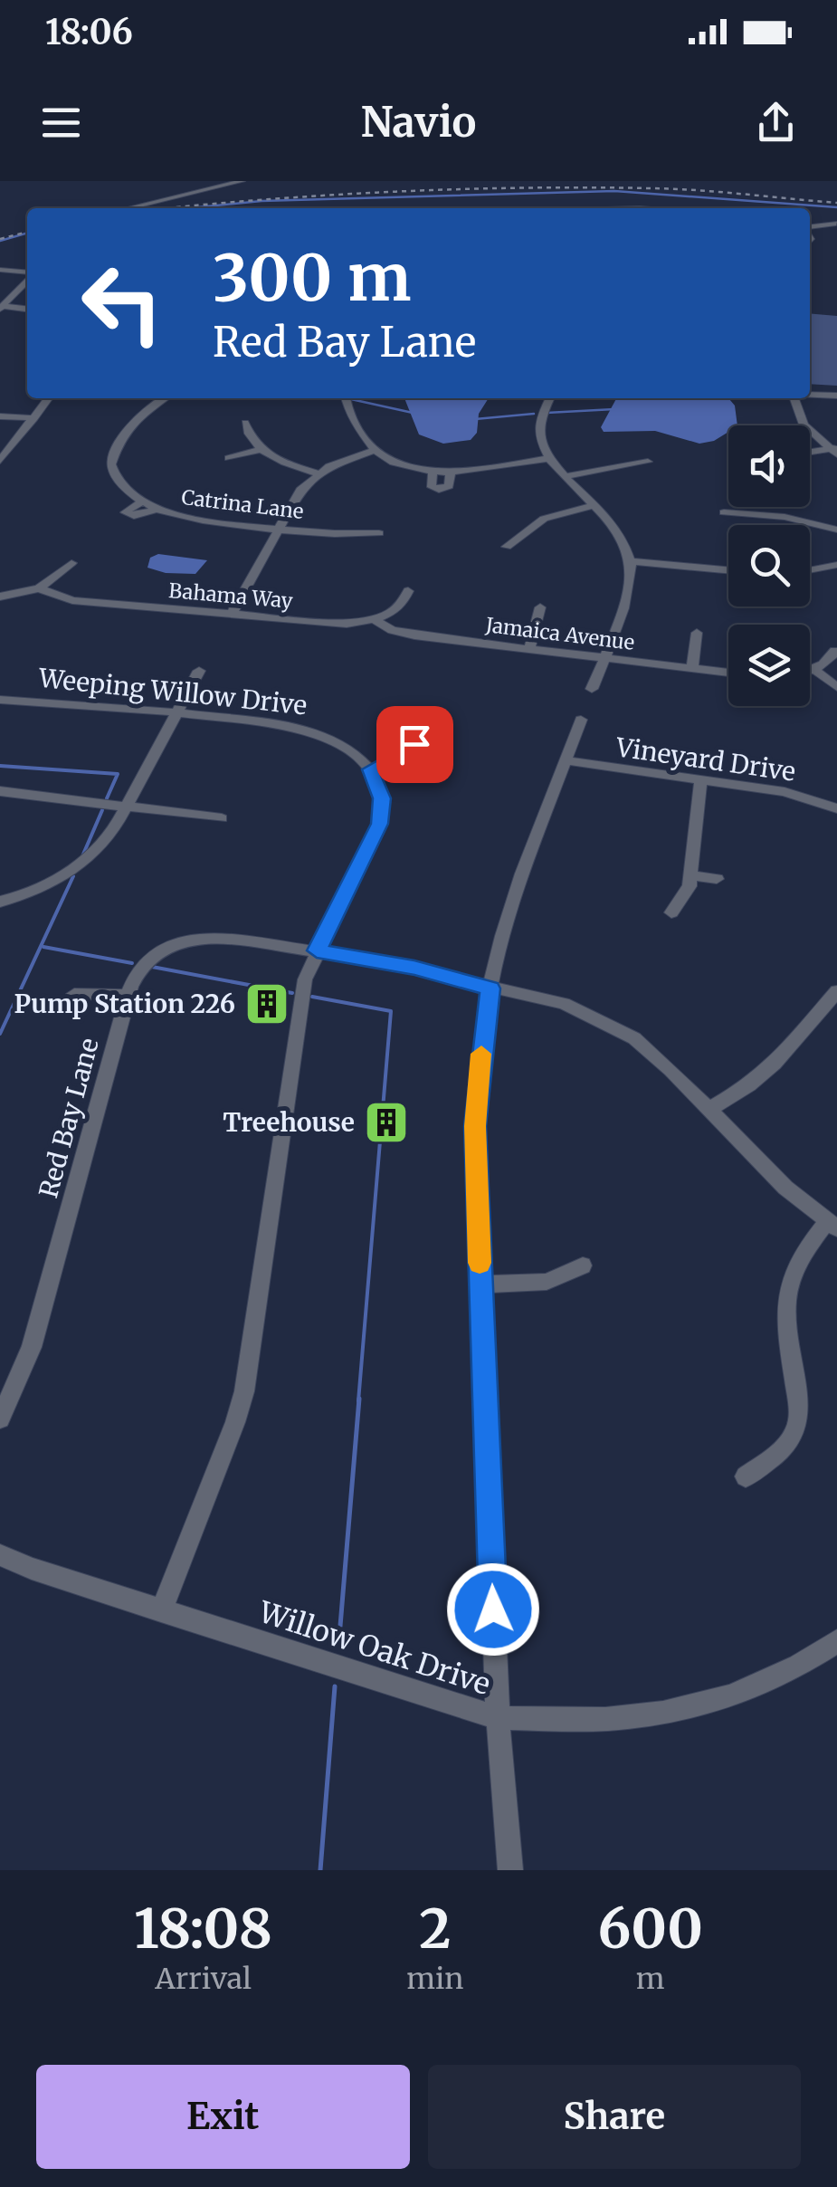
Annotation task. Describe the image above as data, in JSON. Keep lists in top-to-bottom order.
{
  "streets": {
    "street": [
      "Catrina Lane",
      "Bahama Way",
      "Jamaica Avenue",
      "Weeping Willow Drive",
      "Vineyard Drive",
      "Red Bay Lane",
      "Willow Oak Drive"
    ]
  },
  "crossings": [
    ["Bahama Way", "Jamaica Avenue"]
  ],
  "places": {
    "building": ["Pump Station 226", "Treehouse"]
  },
  "page": {
    "status": "18:06",
    "header": "Navio",
    "turn": ["300 m", "Red Bay Lane"],
    "eta": [
      "18:08",
      "Arrival",
      "2",
      "min",
      "600",
      "m"
    ],
    "buttons": ["Exit", "Share"]
  }
}
